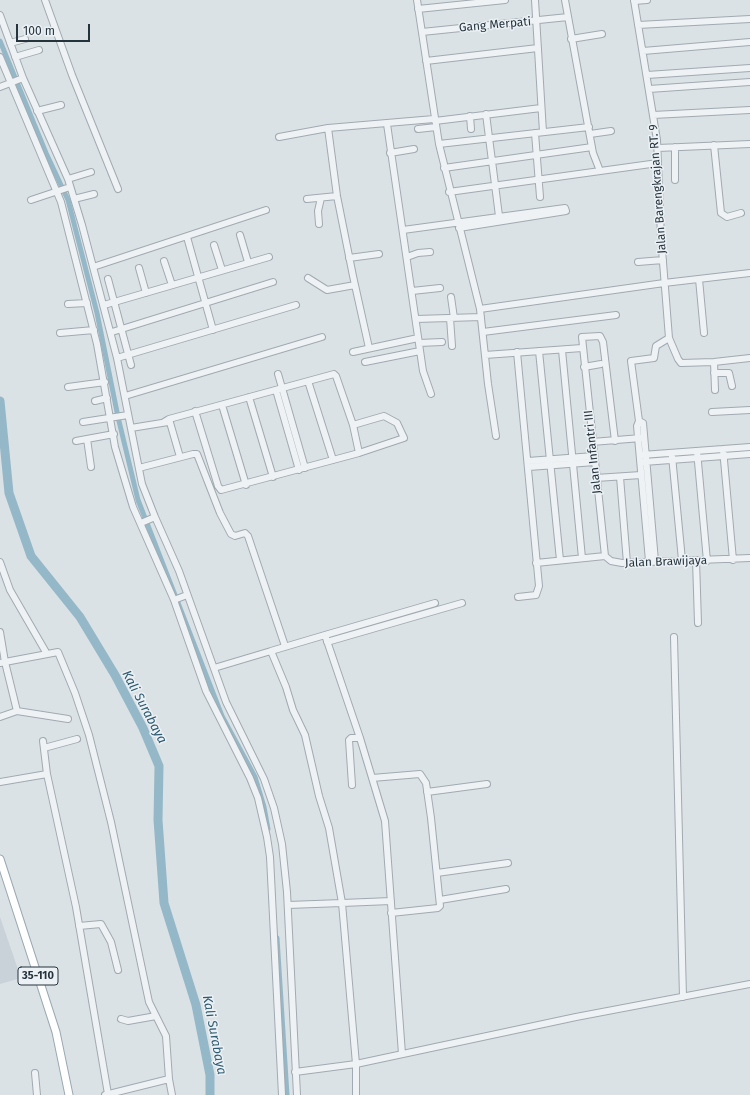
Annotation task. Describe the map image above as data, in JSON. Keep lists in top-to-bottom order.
{
  "streets": {
    "main road": ["35-110"],
    "street": [
      "Gang Merpati",
      "Jalan Barengkrajan RT. 9",
      "Jalan Infantri III",
      "Jalan Brawijaya"
    ]
  },
  "crossings": [
    ["Jalan Infantri III", "Jalan Brawijaya"]
  ],
  "water": ["Kali Surabaya"],
  "scale_bar": "100 m"
}
